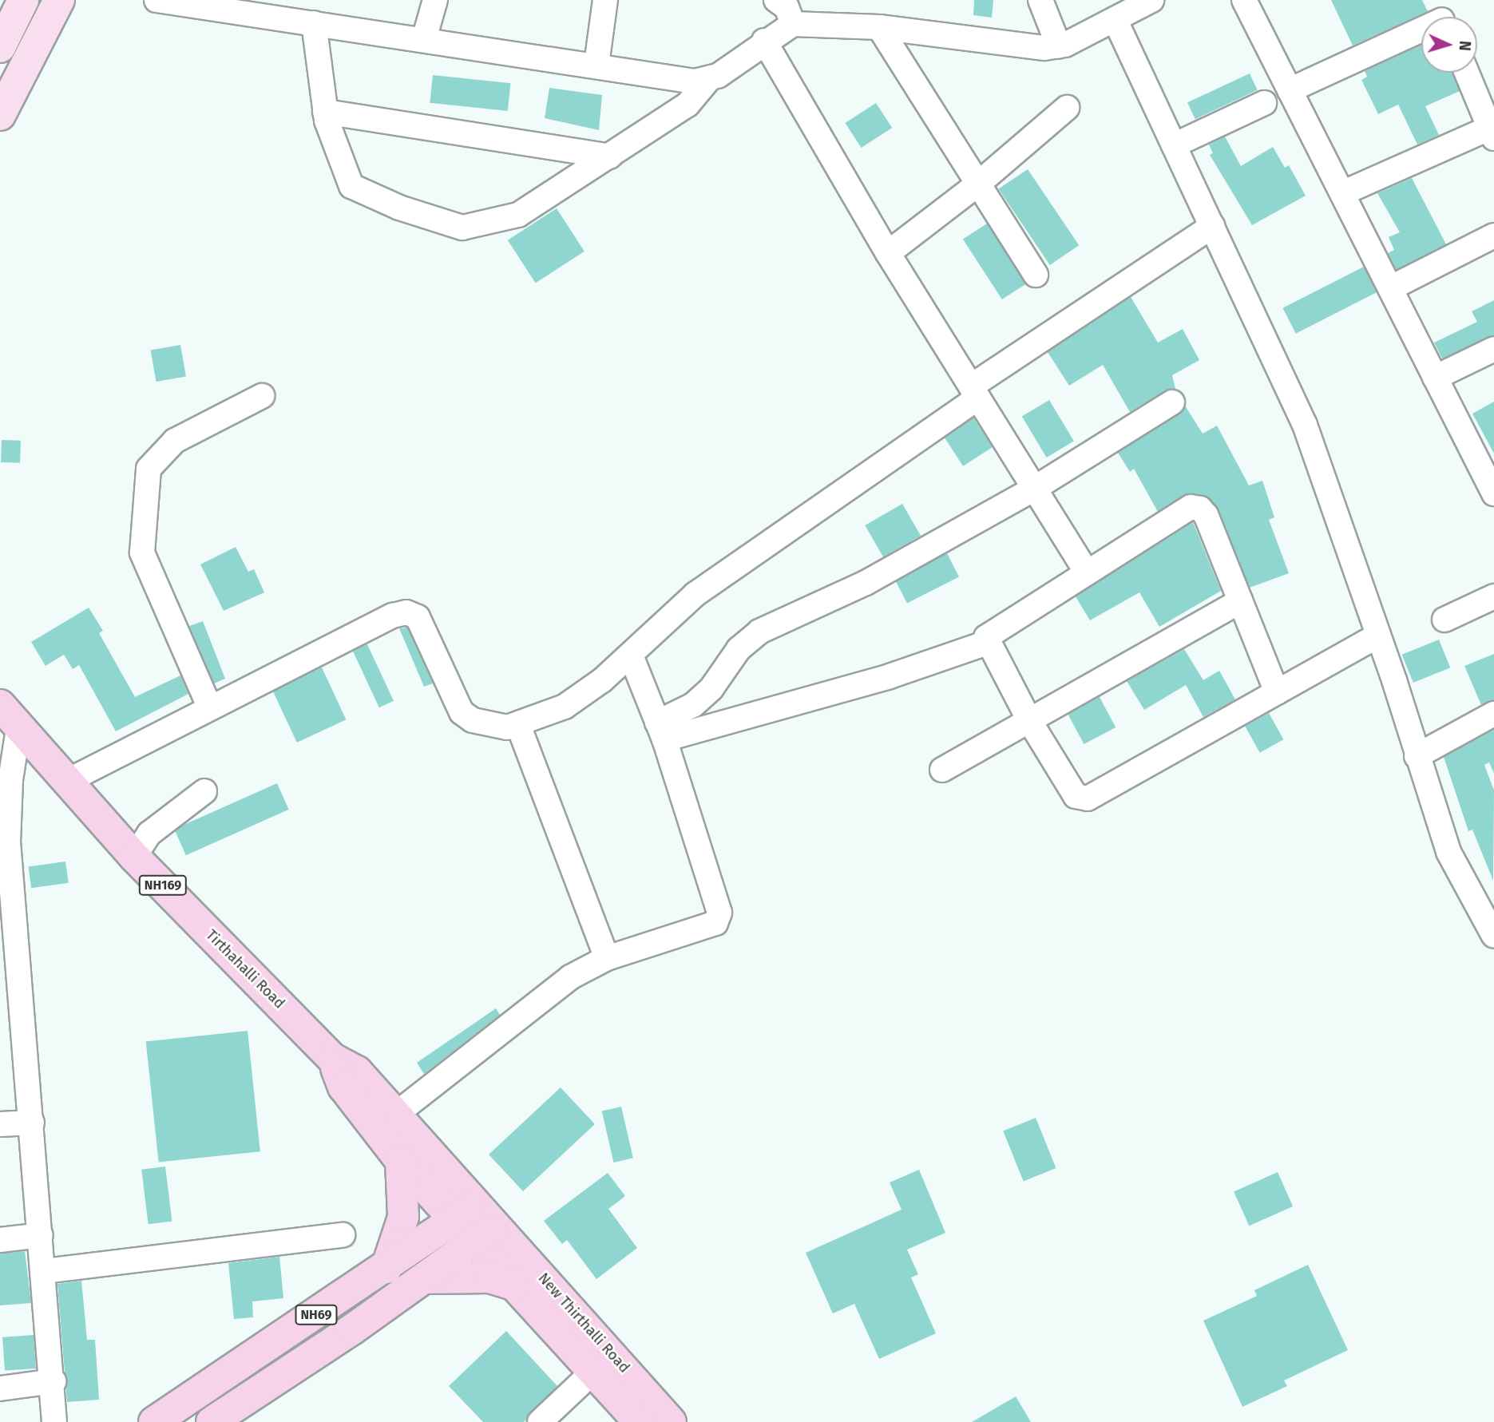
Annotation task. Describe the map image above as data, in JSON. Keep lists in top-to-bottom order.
{
  "streets": {
    "highway": [
      "NH169",
      "Tirthahalli Road",
      "NH69",
      "New Thirthalli Road"
    ]
  },
  "crossings": [
    ["NH169", "Tirthahalli Road"],
    ["NH169", "NH69"],
    ["NH169", "New Thirthalli Road"],
    ["Tirthahalli Road", "NH69"],
    ["Tirthahalli Road", "New Thirthalli Road"],
    ["NH69", "New Thirthalli Road"]
  ],
  "north": "right"
}
